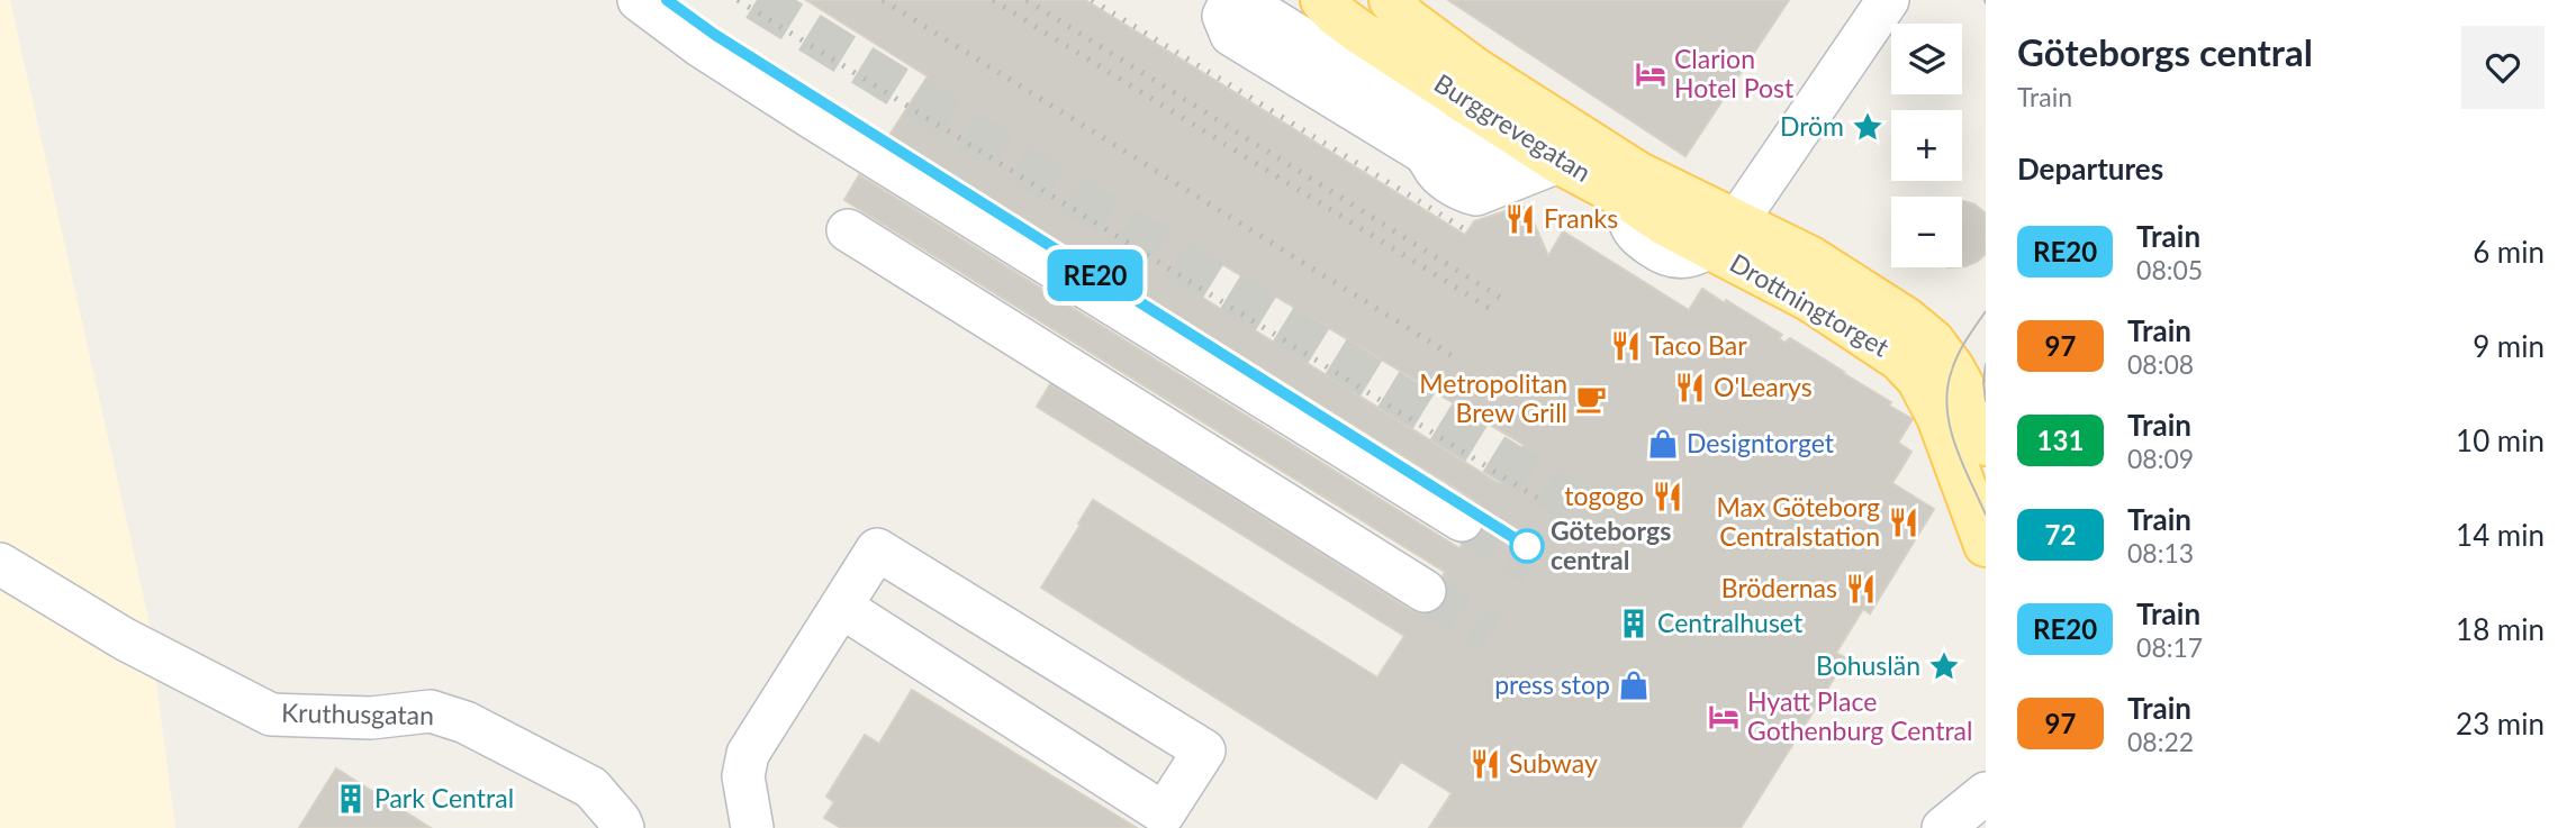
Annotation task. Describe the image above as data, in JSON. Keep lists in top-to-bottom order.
{
  "streets": {
    "main road": ["Burggrevegatan", "Drottningtorget"],
    "street": ["Kruthusgatan"]
  },
  "crossings": [
    ["Burggrevegatan", "Drottningtorget"]
  ],
  "places": {
    "hotel": ["Clarion Hotel Post", "Hyatt Place Gothenburg Central"],
    "place": ["Dröm", "Bohuslän"],
    "restaurant": [
      "Franks",
      "Taco Bar",
      "O'Learys",
      "togogo",
      "Max Göteborg Centralstation",
      "Brödernas",
      "Subway"
    ],
    "cafe": ["Metropolitan Brew Grill"],
    "shop": ["Designtorget", "press stop"],
    "other": ["Göteborgs central"],
    "building": ["Centralhuset", "Park Central"]
  },
  "page": {
    "on_map": "RE20",
    "heading": [
      ["Göteborgs central", "Train"],
      "Departures"
    ],
    "map_buttons": ["+", "−"],
    "list": [
      {
        "mark": "RE20",
        "name": "Train",
        "note": "08:05",
        "value": "6 min"
      },
      {
        "mark": "97",
        "name": "Train",
        "note": "08:08",
        "value": "9 min"
      },
      {
        "mark": "131",
        "name": "Train",
        "note": "08:09",
        "value": "10 min"
      },
      {
        "mark": "72",
        "name": "Train",
        "note": "08:13",
        "value": "14 min"
      },
      {
        "mark": "RE20",
        "name": "Train",
        "note": "08:17",
        "value": "18 min"
      },
      {
        "mark": "97",
        "name": "Train",
        "note": "08:22",
        "value": "23 min"
      }
    ]
  }
}
